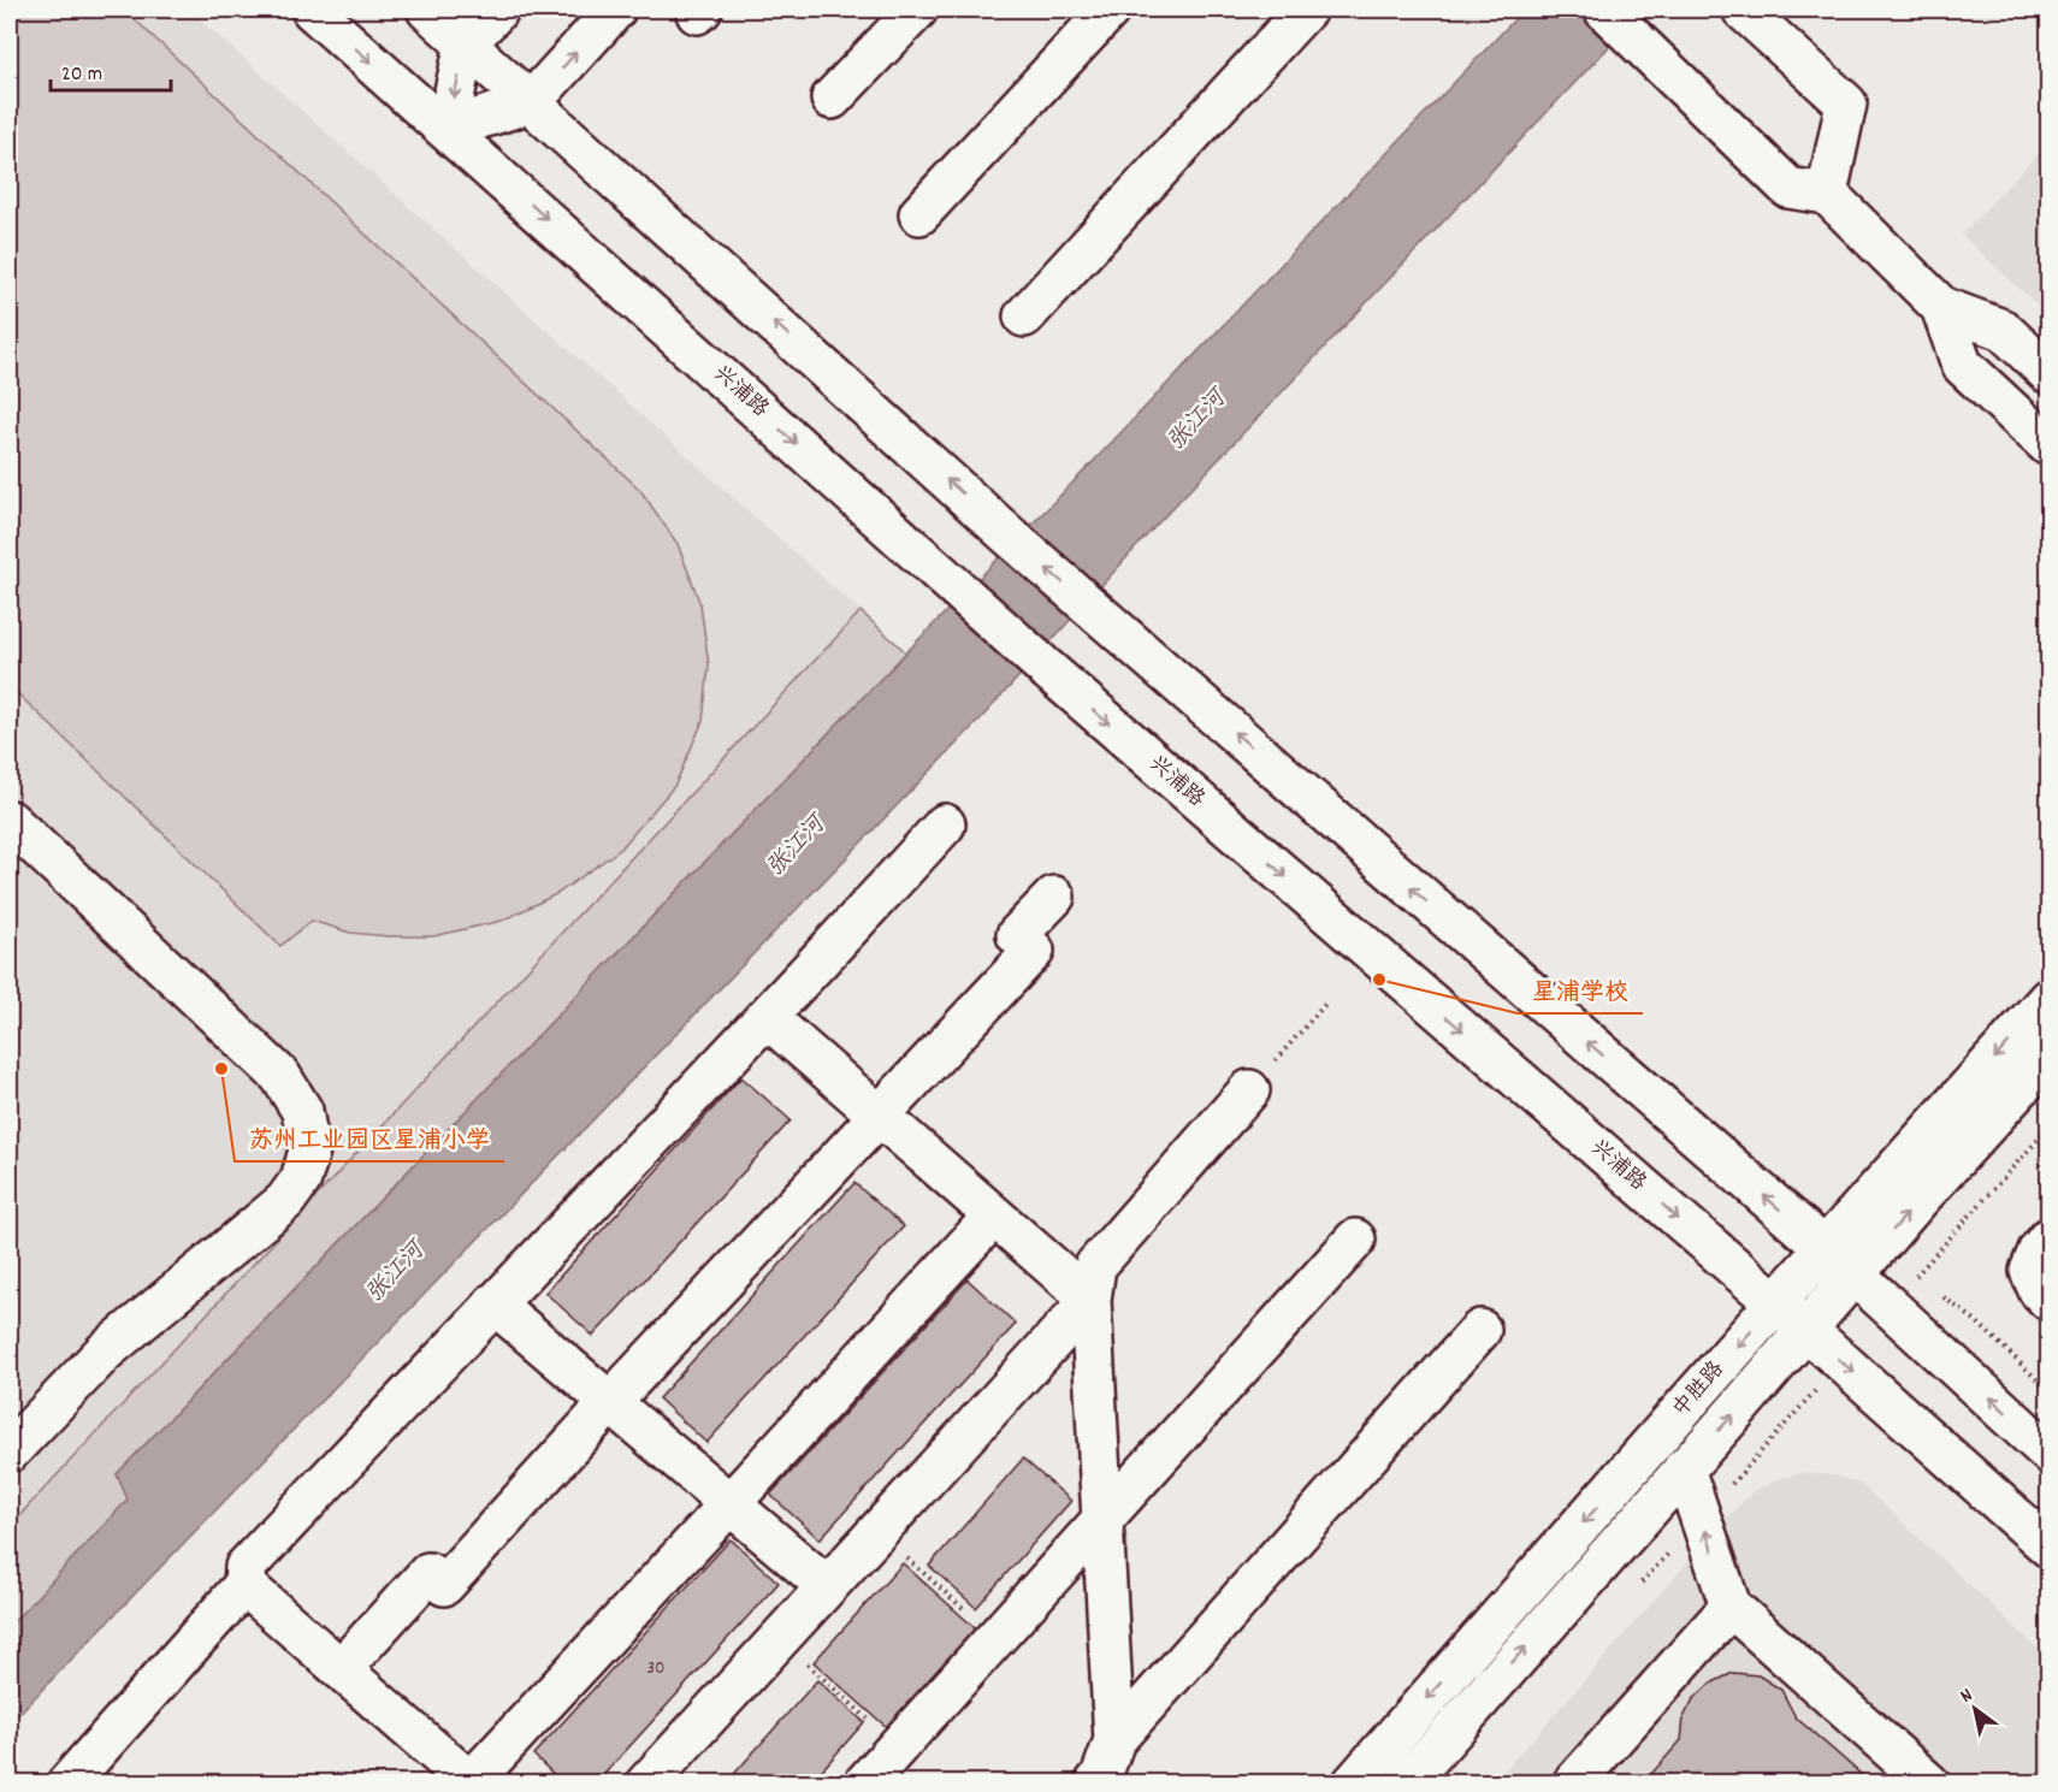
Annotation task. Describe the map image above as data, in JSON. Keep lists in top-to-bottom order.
{
  "streets": {
    "street": ["兴浦路", "中胜路"]
  },
  "crossings": [
    ["兴浦路", "中胜路"]
  ],
  "water": ["张江河"],
  "places": ["星浦学校", "苏州工业园区星浦小学"],
  "house_numbers": ["30"],
  "scale_bar": "20 m",
  "north": "top left"
}
